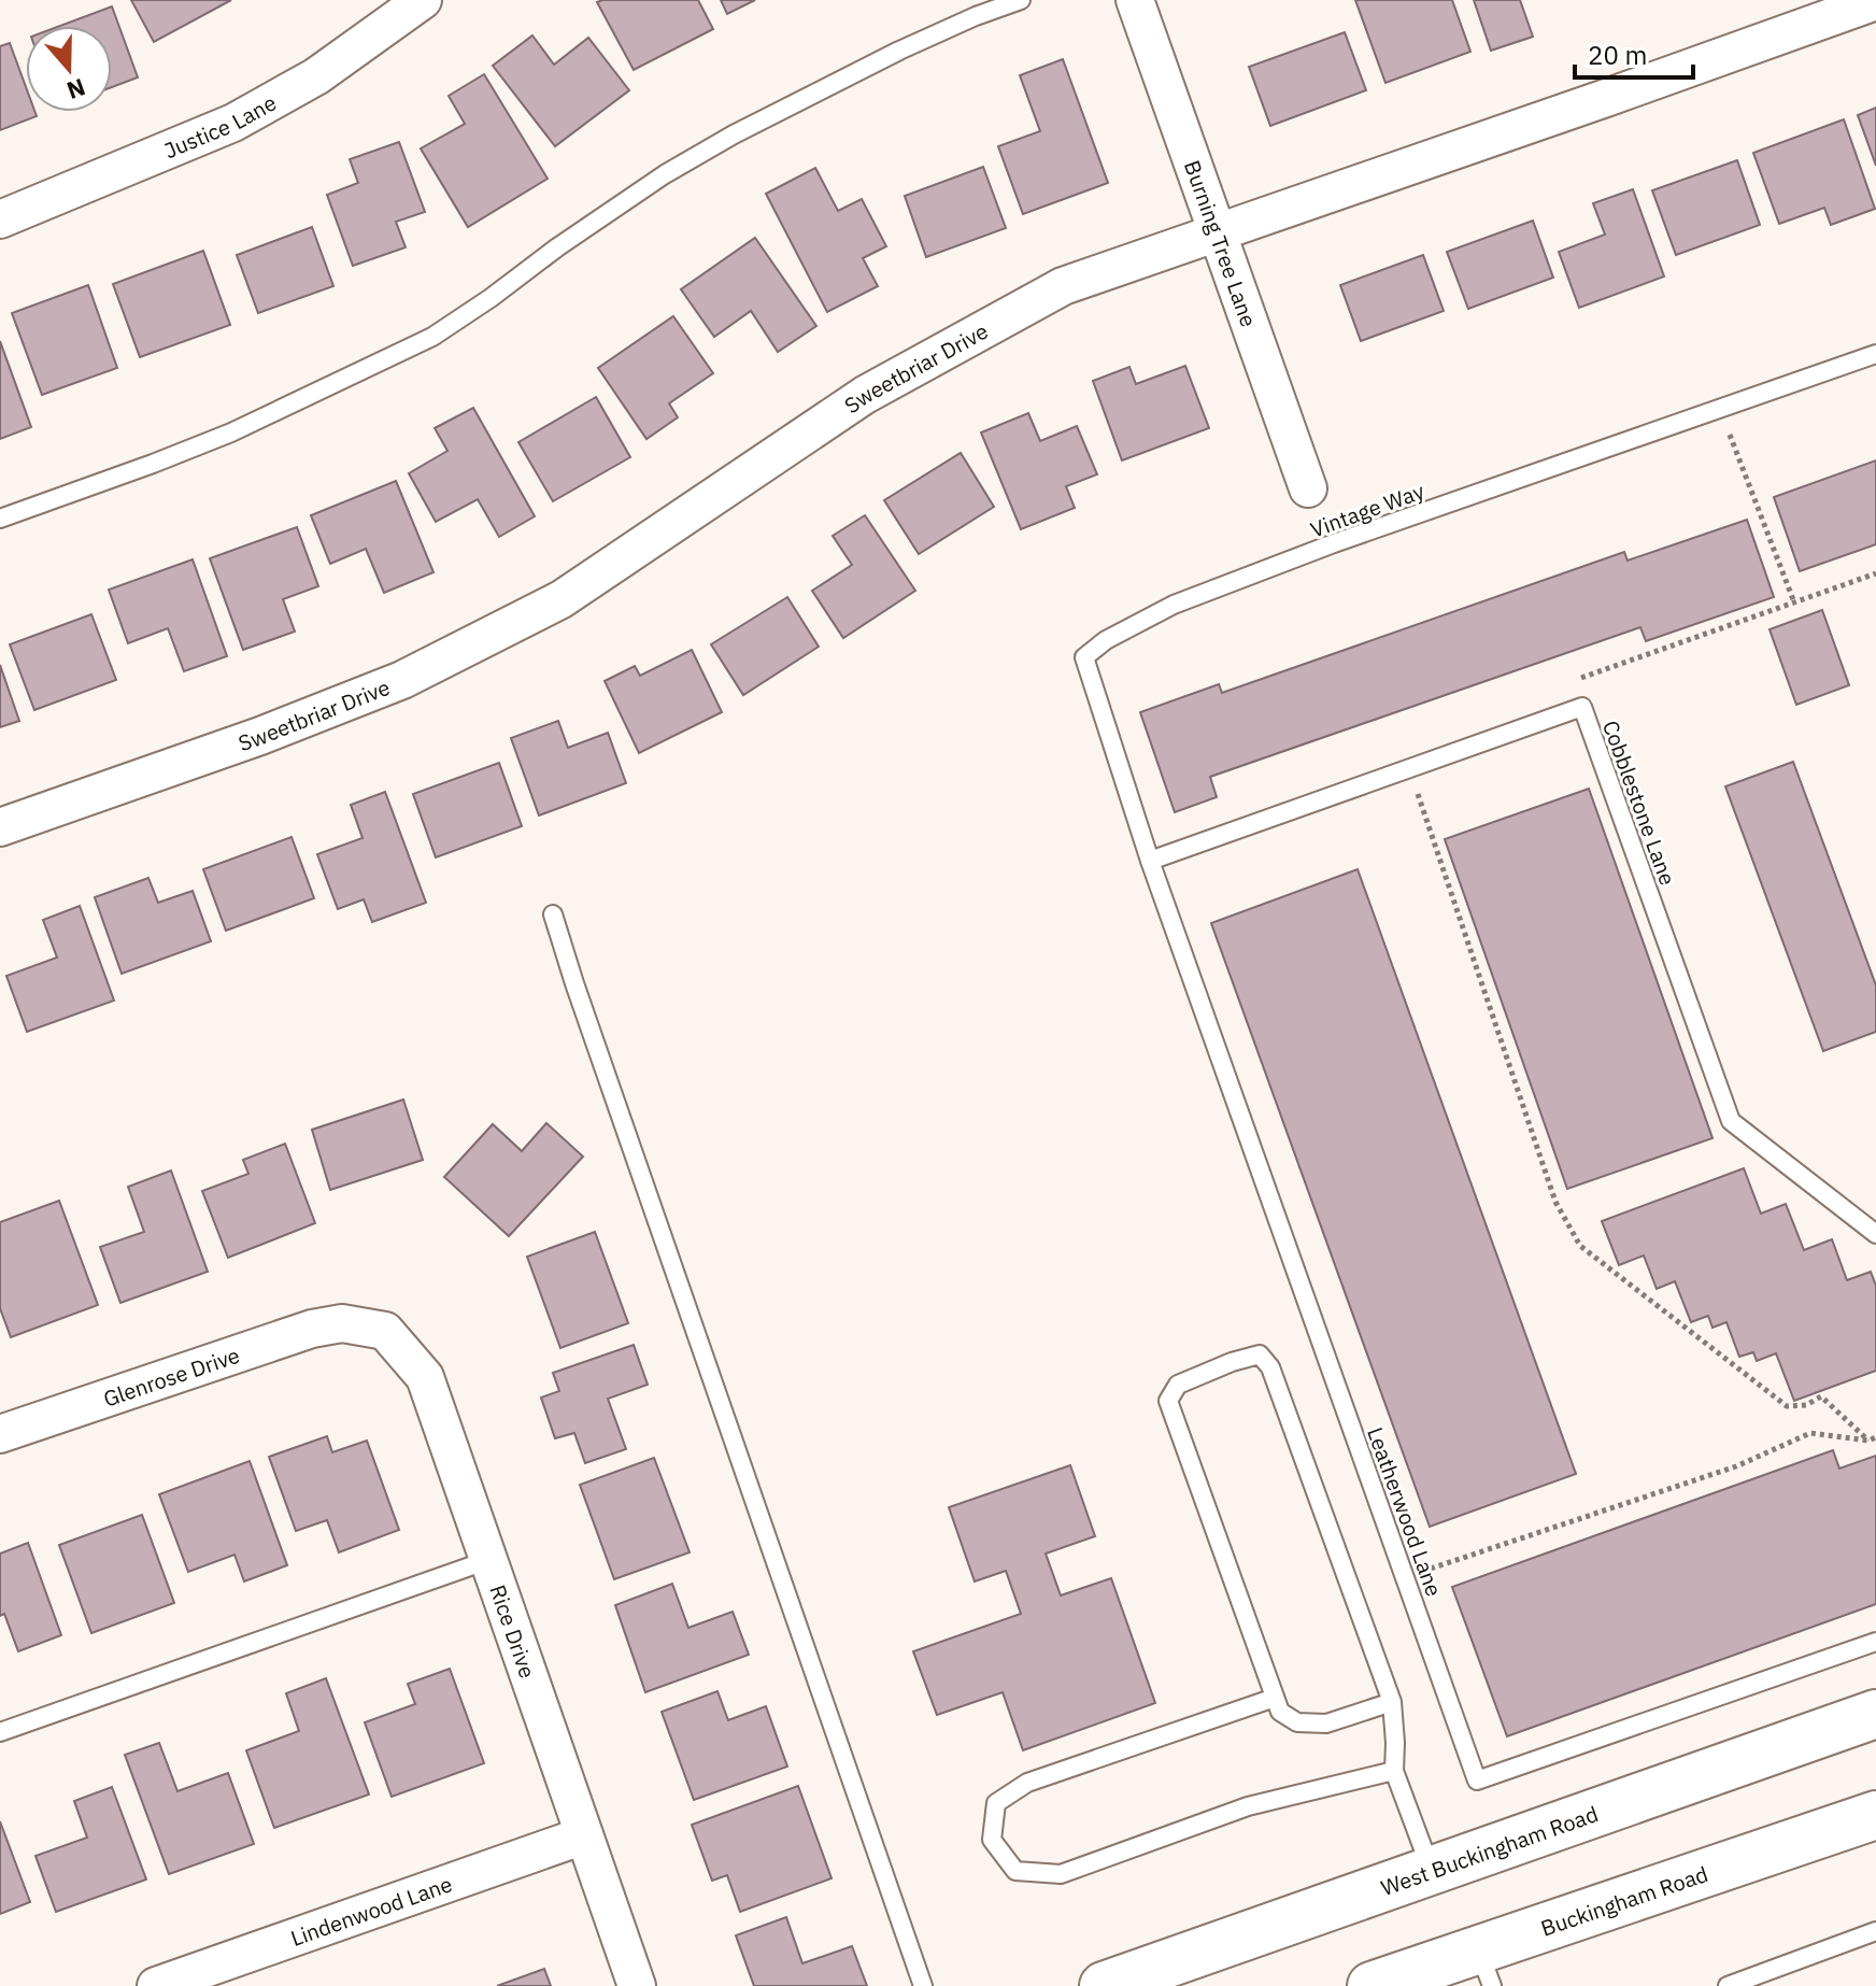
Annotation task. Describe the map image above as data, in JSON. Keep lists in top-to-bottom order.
{
  "streets": {
    "main road": ["West Buckingham Road", "Buckingham Road"],
    "street": [
      "Justice Lane",
      "Burning Tree Lane",
      "Sweetbriar Drive",
      "Glenrose Drive",
      "Rice Drive",
      "Lindenwood Lane"
    ],
    "lane": ["Vintage Way", "Cobblestone Lane", "Leatherwood Lane"]
  },
  "crossings": [
    ["Burning Tree Lane", "Sweetbriar Drive"],
    ["Vintage Way", "Cobblestone Lane"],
    ["Vintage Way", "Leatherwood Lane"],
    ["Cobblestone Lane", "Leatherwood Lane"],
    ["Glenrose Drive", "Rice Drive"],
    ["Rice Drive", "Lindenwood Lane"]
  ],
  "scale_bar": "20 m",
  "north": "bottom"
}
